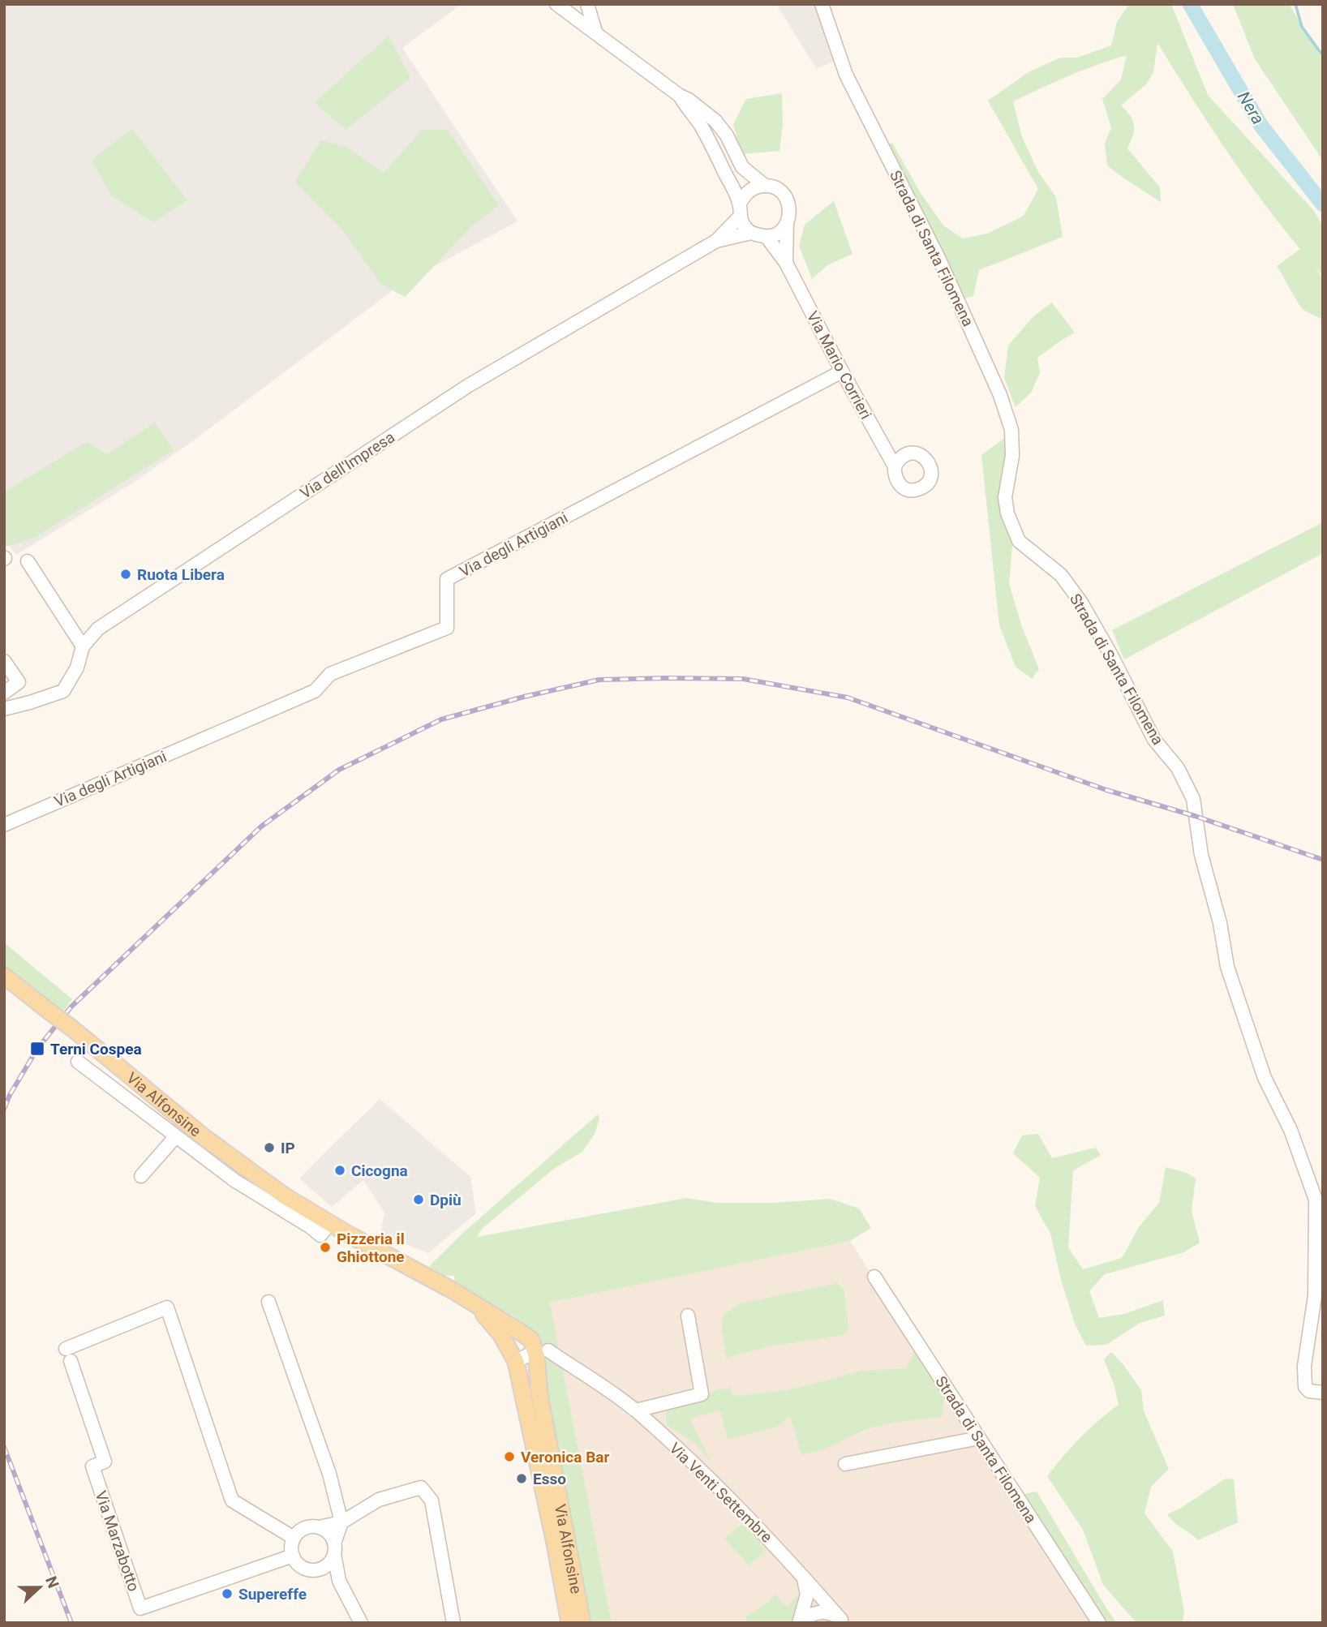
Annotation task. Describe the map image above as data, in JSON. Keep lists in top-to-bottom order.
{
  "streets": {
    "main road": ["Via Alfonsine"],
    "street": [
      "Strada di Santa Filomena",
      "Via Mario Corrieri",
      "Via dell'Impresa",
      "Via degli Artigiani",
      "Via Venti Settembre",
      "Via Marzabotto"
    ]
  },
  "crossings": [
    ["Via Mario Corrieri", "Via dell'Impresa"],
    ["Via Mario Corrieri", "Via degli Artigiani"],
    ["Via Alfonsine", "Via Venti Settembre"]
  ],
  "water": ["Nera"],
  "places": {
    "other": [
      "Ruota Libera",
      "IP",
      "Cicogna",
      "Dpiù",
      "Pizzeria il Ghiottone",
      "Veronica Bar",
      "Esso",
      "Supereffe"
    ],
    "transit": ["Terni Cospea"]
  },
  "north": "right"
}
